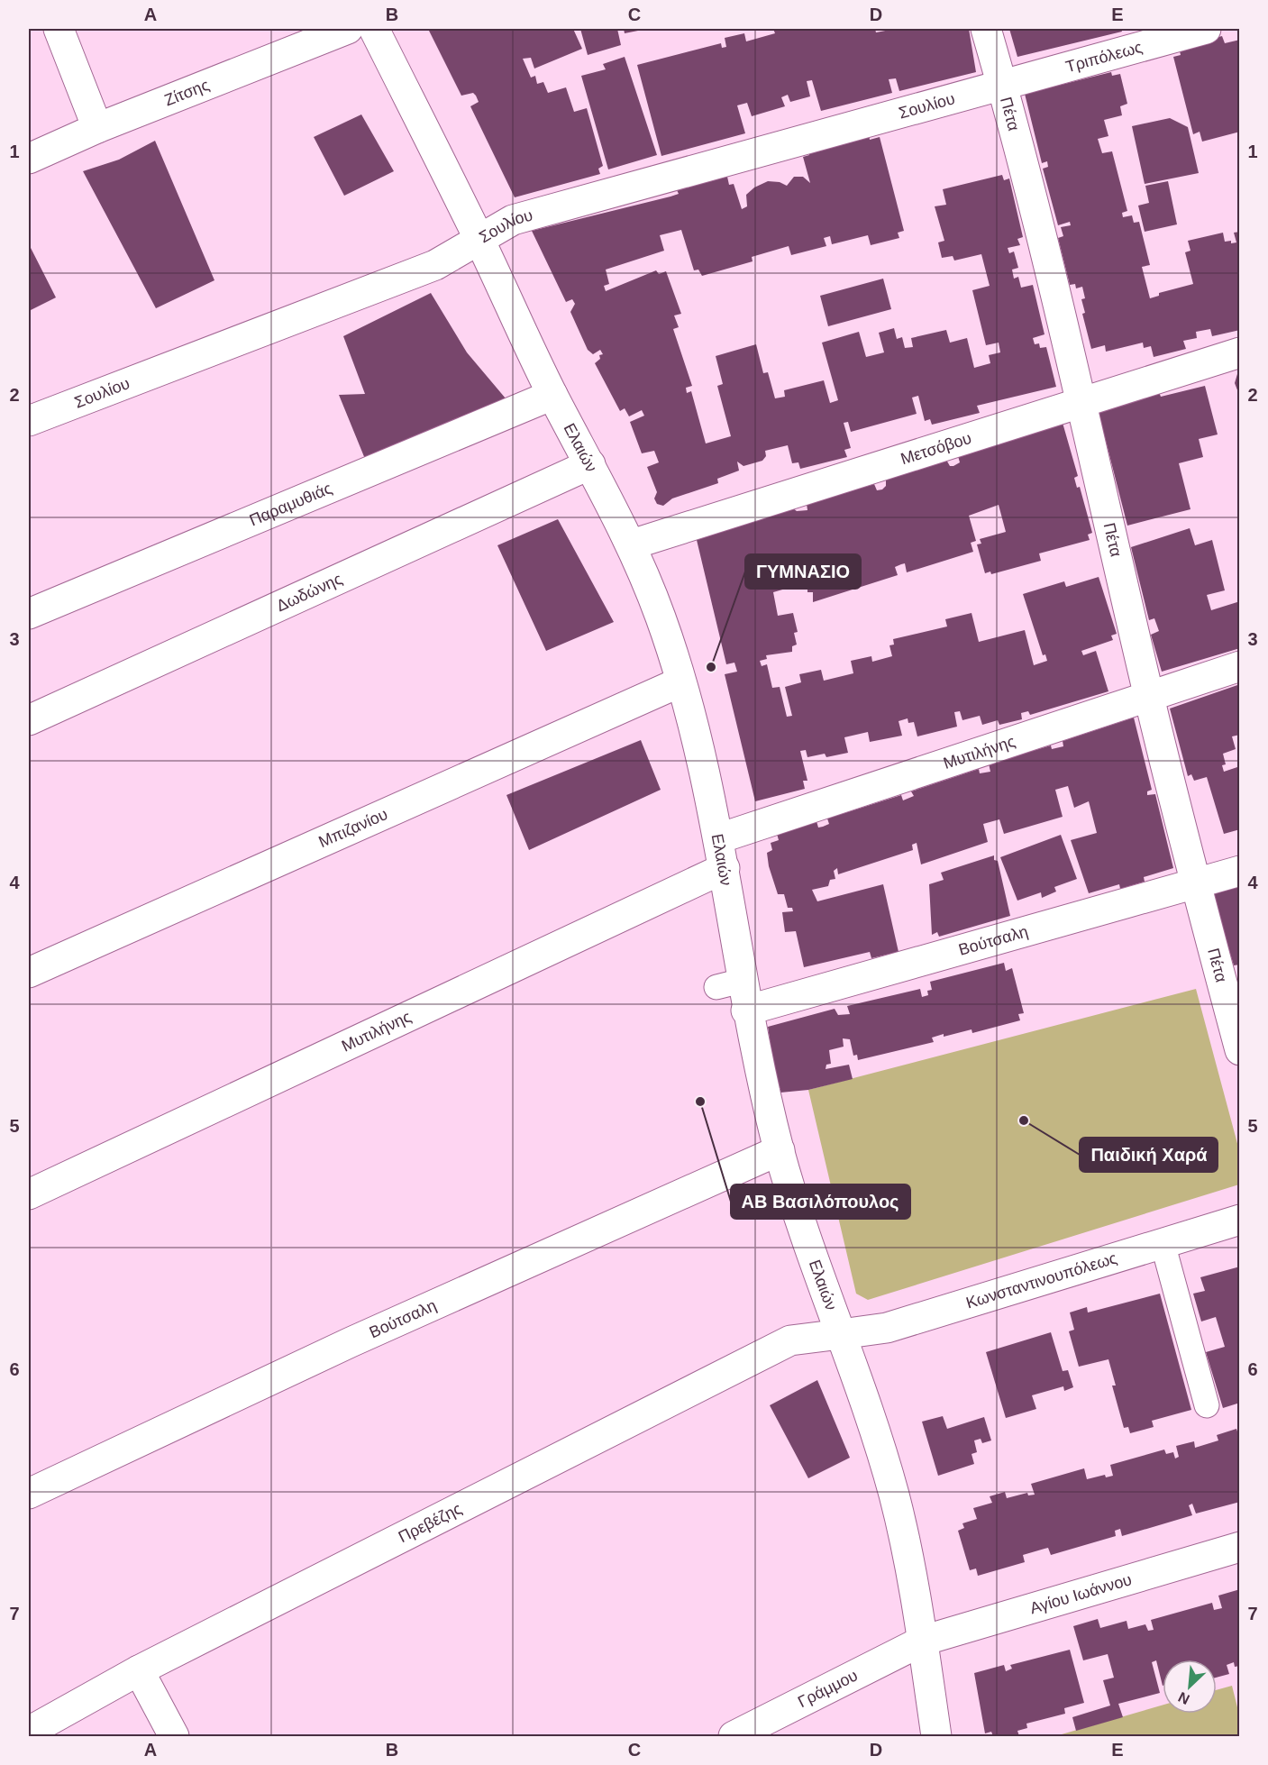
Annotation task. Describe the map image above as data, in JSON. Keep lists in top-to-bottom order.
{
  "streets": {
    "street": [
      "Τριπόλεως",
      "Ζίτσης",
      "Σουλίου",
      "Πέτα",
      "Ελαιών",
      "Μετσόβου",
      "Παραμυθιάς",
      "Δωδώνης",
      "Μυτιλήνης",
      "Μπιζανίου",
      "Βούτσαλη",
      "Κωνσταντινουπόλεως",
      "Πρεβέζης",
      "Αγίου Ιωάννου",
      "Γράμμου"
    ]
  },
  "crossings": [
    ["Τριπόλεως", "Σουλίου"],
    ["Τριπόλεως", "Πέτα"],
    ["Σουλίου", "Πέτα"],
    ["Σουλίου", "Ελαιών"],
    ["Πέτα", "Μετσόβου"],
    ["Πέτα", "Μυτιλήνης"],
    ["Πέτα", "Βούτσαλη"],
    ["Ελαιών", "Μετσόβου"],
    ["Ελαιών", "Παραμυθιάς"],
    ["Ελαιών", "Δωδώνης"],
    ["Ελαιών", "Μυτιλήνης"],
    ["Ελαιών", "Μπιζανίου"],
    ["Ελαιών", "Βούτσαλη"],
    ["Ελαιών", "Κωνσταντινουπόλεως"],
    ["Ελαιών", "Πρεβέζης"],
    ["Ελαιών", "Αγίου Ιωάννου"],
    ["Ελαιών", "Γράμμου"],
    ["Κωνσταντινουπόλεως", "Πρεβέζης"],
    ["Αγίου Ιωάννου", "Γράμμου"]
  ],
  "places": ["ΓΥΜΝΑΣΙΟ", "ΑΒ Βασιλόπουλος", "Παιδική Χαρά"],
  "north": "bottom left",
  "grid": {
    "columns": [
      "A",
      "B",
      "C",
      "D",
      "E"
    ],
    "rows": [
      "1",
      "2",
      "3",
      "4",
      "5",
      "6",
      "7"
    ]
  }
}
